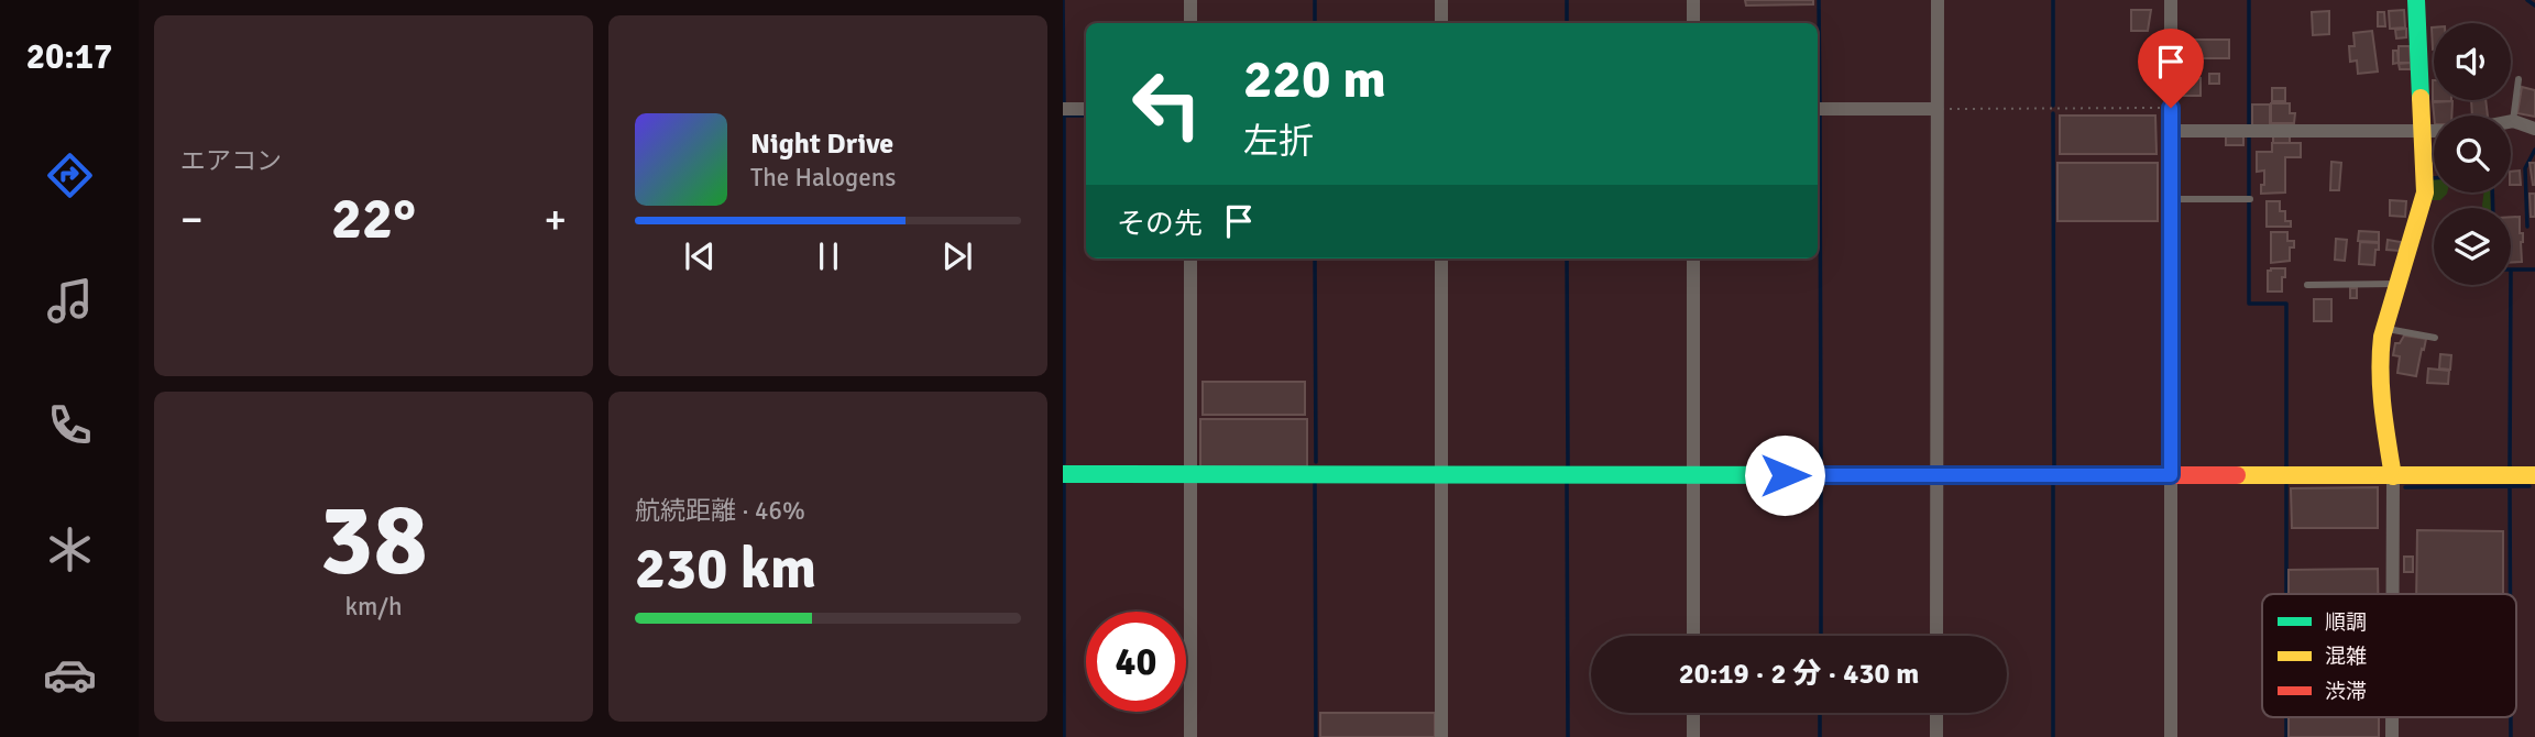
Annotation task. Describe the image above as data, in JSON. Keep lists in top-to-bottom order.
{
  "legend": ["順調", "混雑", "渋滞"],
  "page": {
    "tabs": "20:17",
    "tile": [
      "エアコン",
      ["38", "km/h"],
      ["航続距離 · 46%", "230 km"]
    ],
    "turn": ["220 m", "左折"],
    "song": ["Night Drive", "The Halogens"],
    "then": "その先",
    "heat": ["−", "22°", "+"],
    "limit": "40",
    "trip": "20:19 · 2 分 · 430 m"
  }
}
